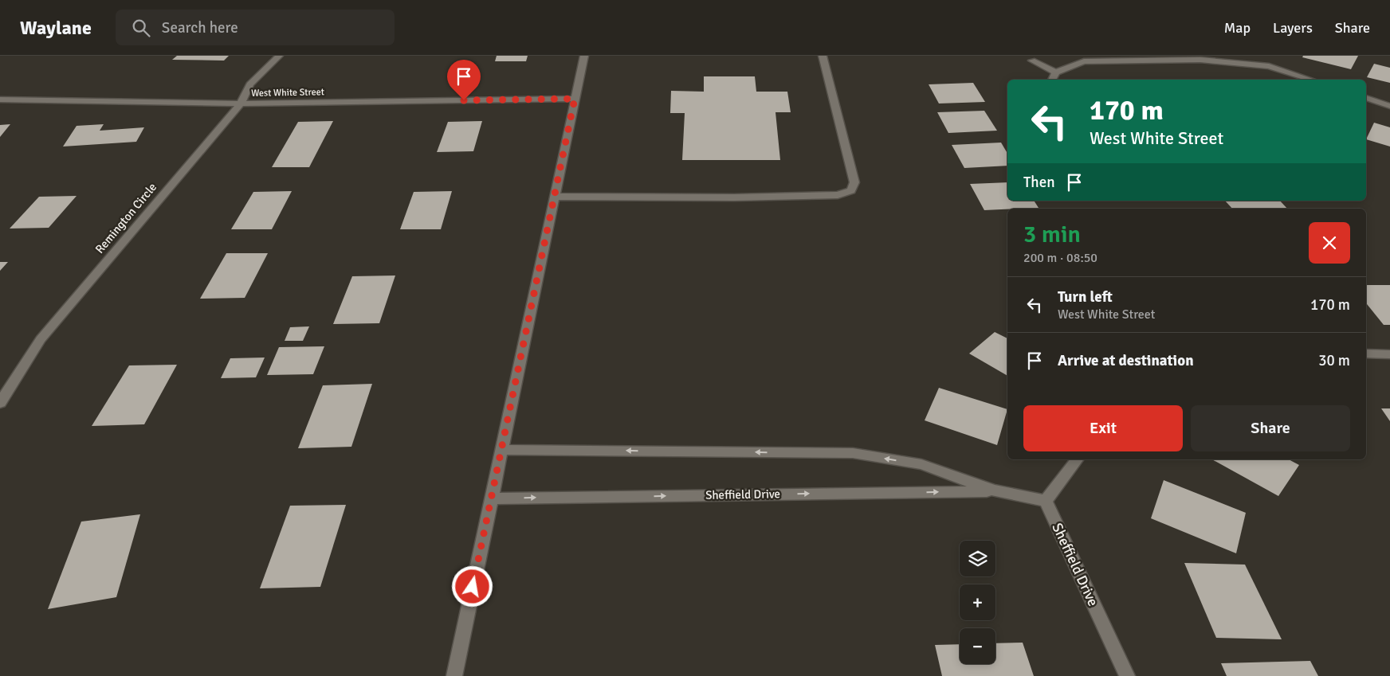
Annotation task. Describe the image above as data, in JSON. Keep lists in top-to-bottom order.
{
  "streets": {
    "street": ["West White Street", "Remington Circle", "Sheffield Drive"]
  },
  "crossings": [
    ["West White Street", "Remington Circle"]
  ],
  "page": {
    "header": "Waylane",
    "search": "Search here",
    "nav": ["Map", "Layers", "Share"],
    "turn": ["170 m", "West White Street"],
    "then": "Then",
    "heading": ["3 min", "200 m · 08:50"],
    "list": [
      {
        "name": "Turn left",
        "note": "West White Street",
        "value": "170 m"
      },
      {
        "name": "Arrive at destination",
        "value": "30 m"
      }
    ],
    "buttons": ["Exit", "Share"],
    "map_buttons": ["+", "−"]
  }
}
